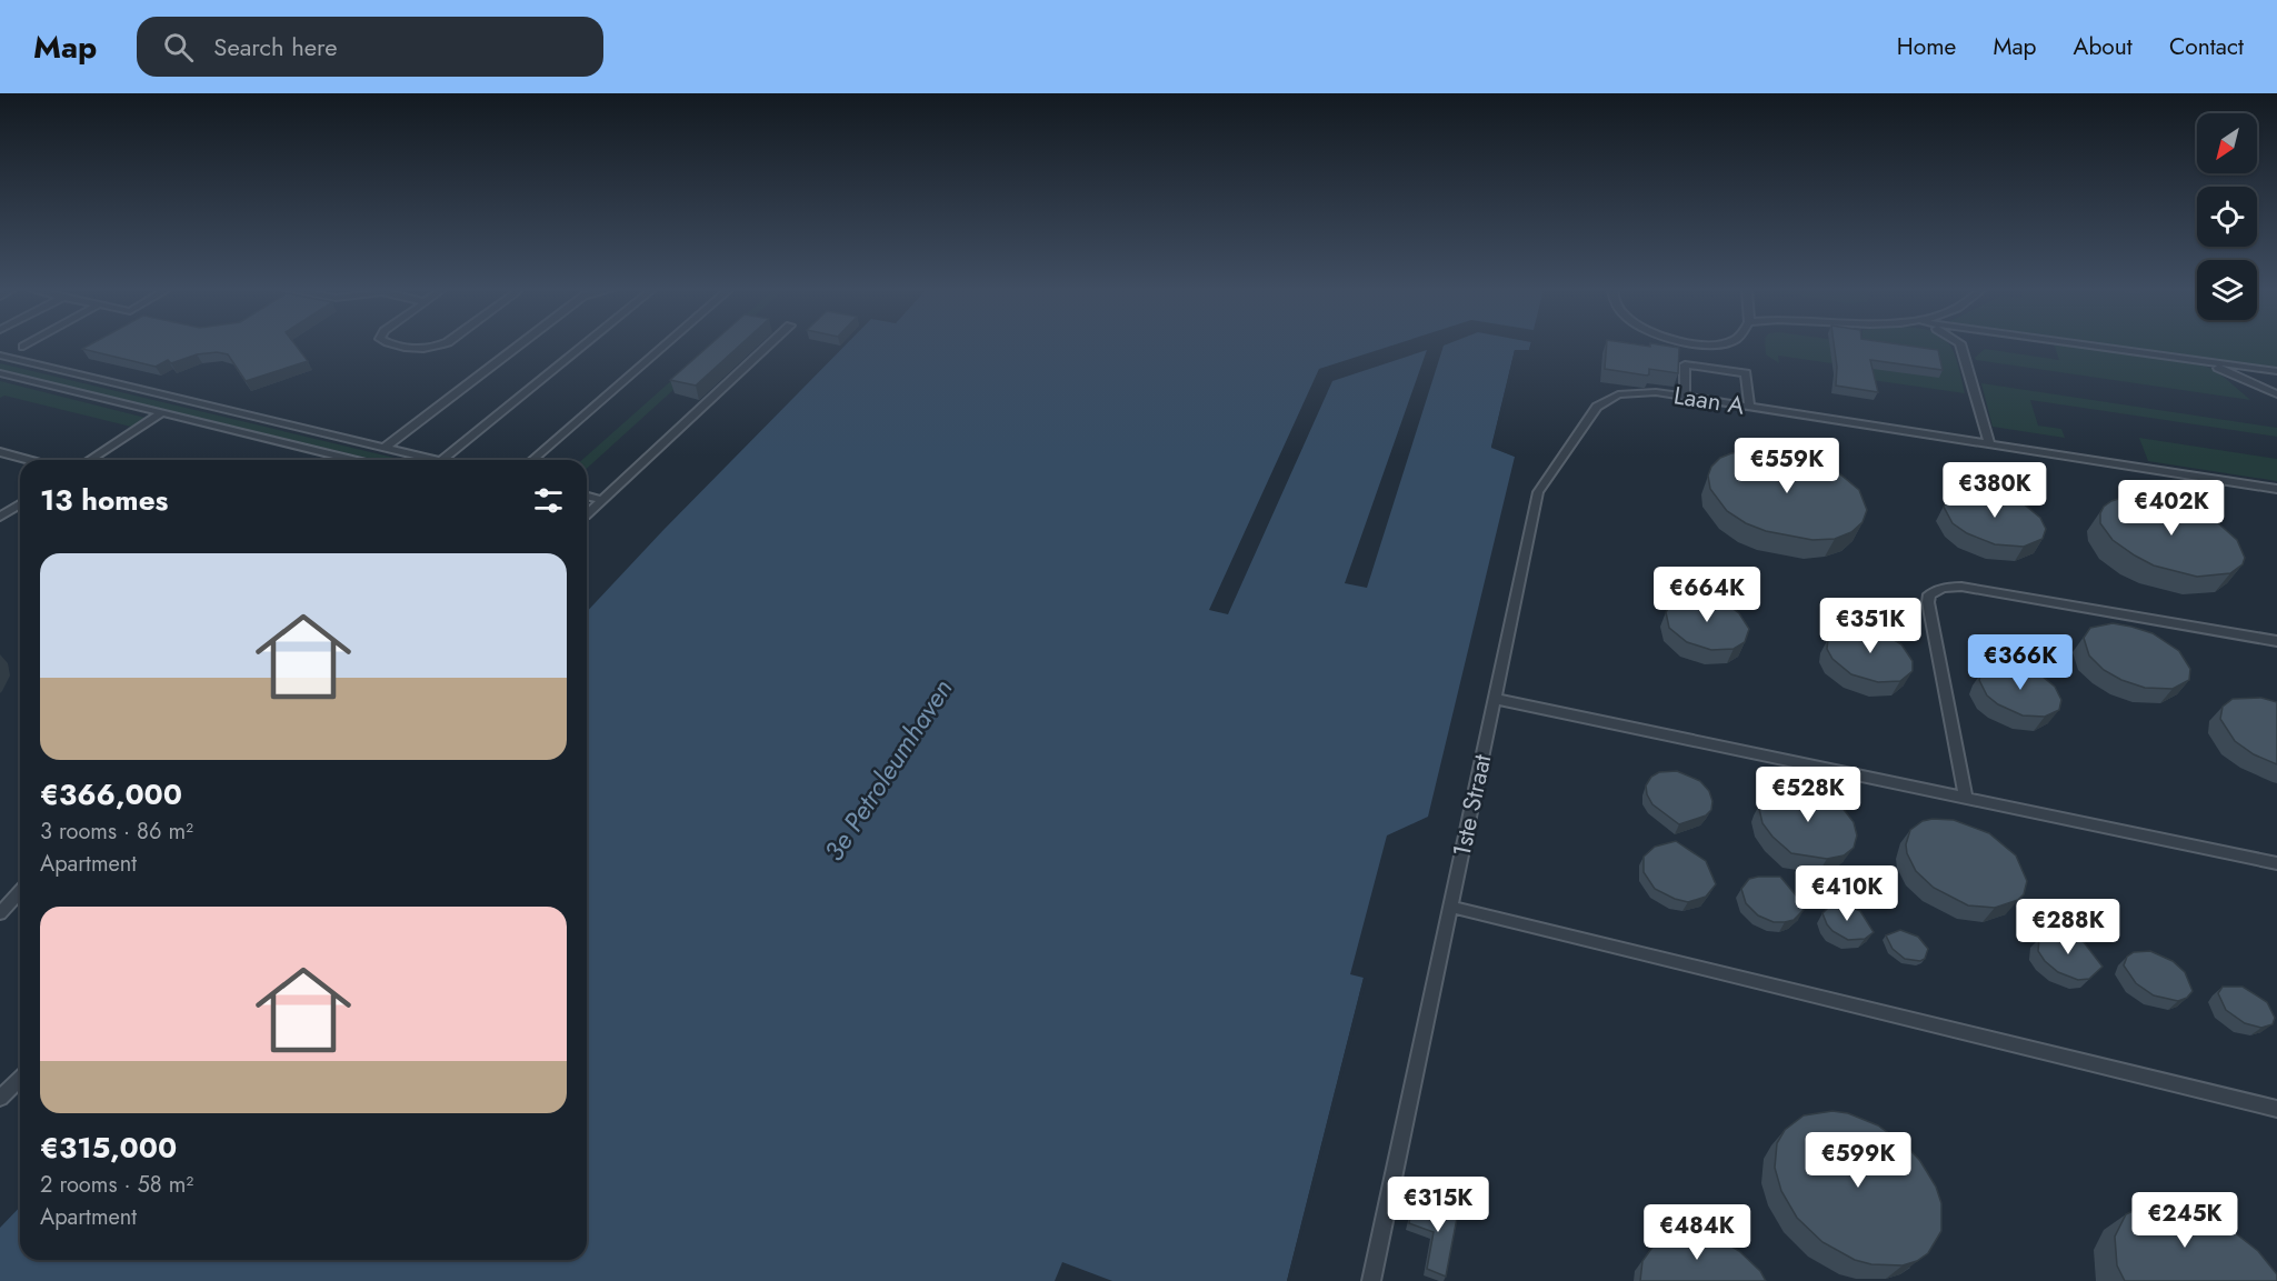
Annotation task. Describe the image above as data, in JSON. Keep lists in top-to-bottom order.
{
  "streets": {
    "lane": ["Laan A", "1ste Straat"]
  },
  "crossings": [
    ["Laan A", "1ste Straat"]
  ],
  "water": ["3e Petroleumhaven"],
  "north": "bottom left",
  "page": {
    "header": "Map",
    "search": "Search here",
    "nav": [
      "Home",
      "Map",
      "About",
      "Contact"
    ],
    "price": [
      "€559K",
      "€380K",
      "€402K",
      "€664K",
      "€351K",
      "€366K",
      "€528K",
      "€410K",
      "€288K",
      "€599K",
      "€315K",
      "€245K",
      "€484K"
    ],
    "heading": "13 homes",
    "list": [
      {
        "name": "€366,000",
        "note": "3 rooms · 86 m² · Apartment"
      },
      {
        "name": "€315,000",
        "note": "2 rooms · 58 m² · Apartment"
      }
    ]
  }
}
